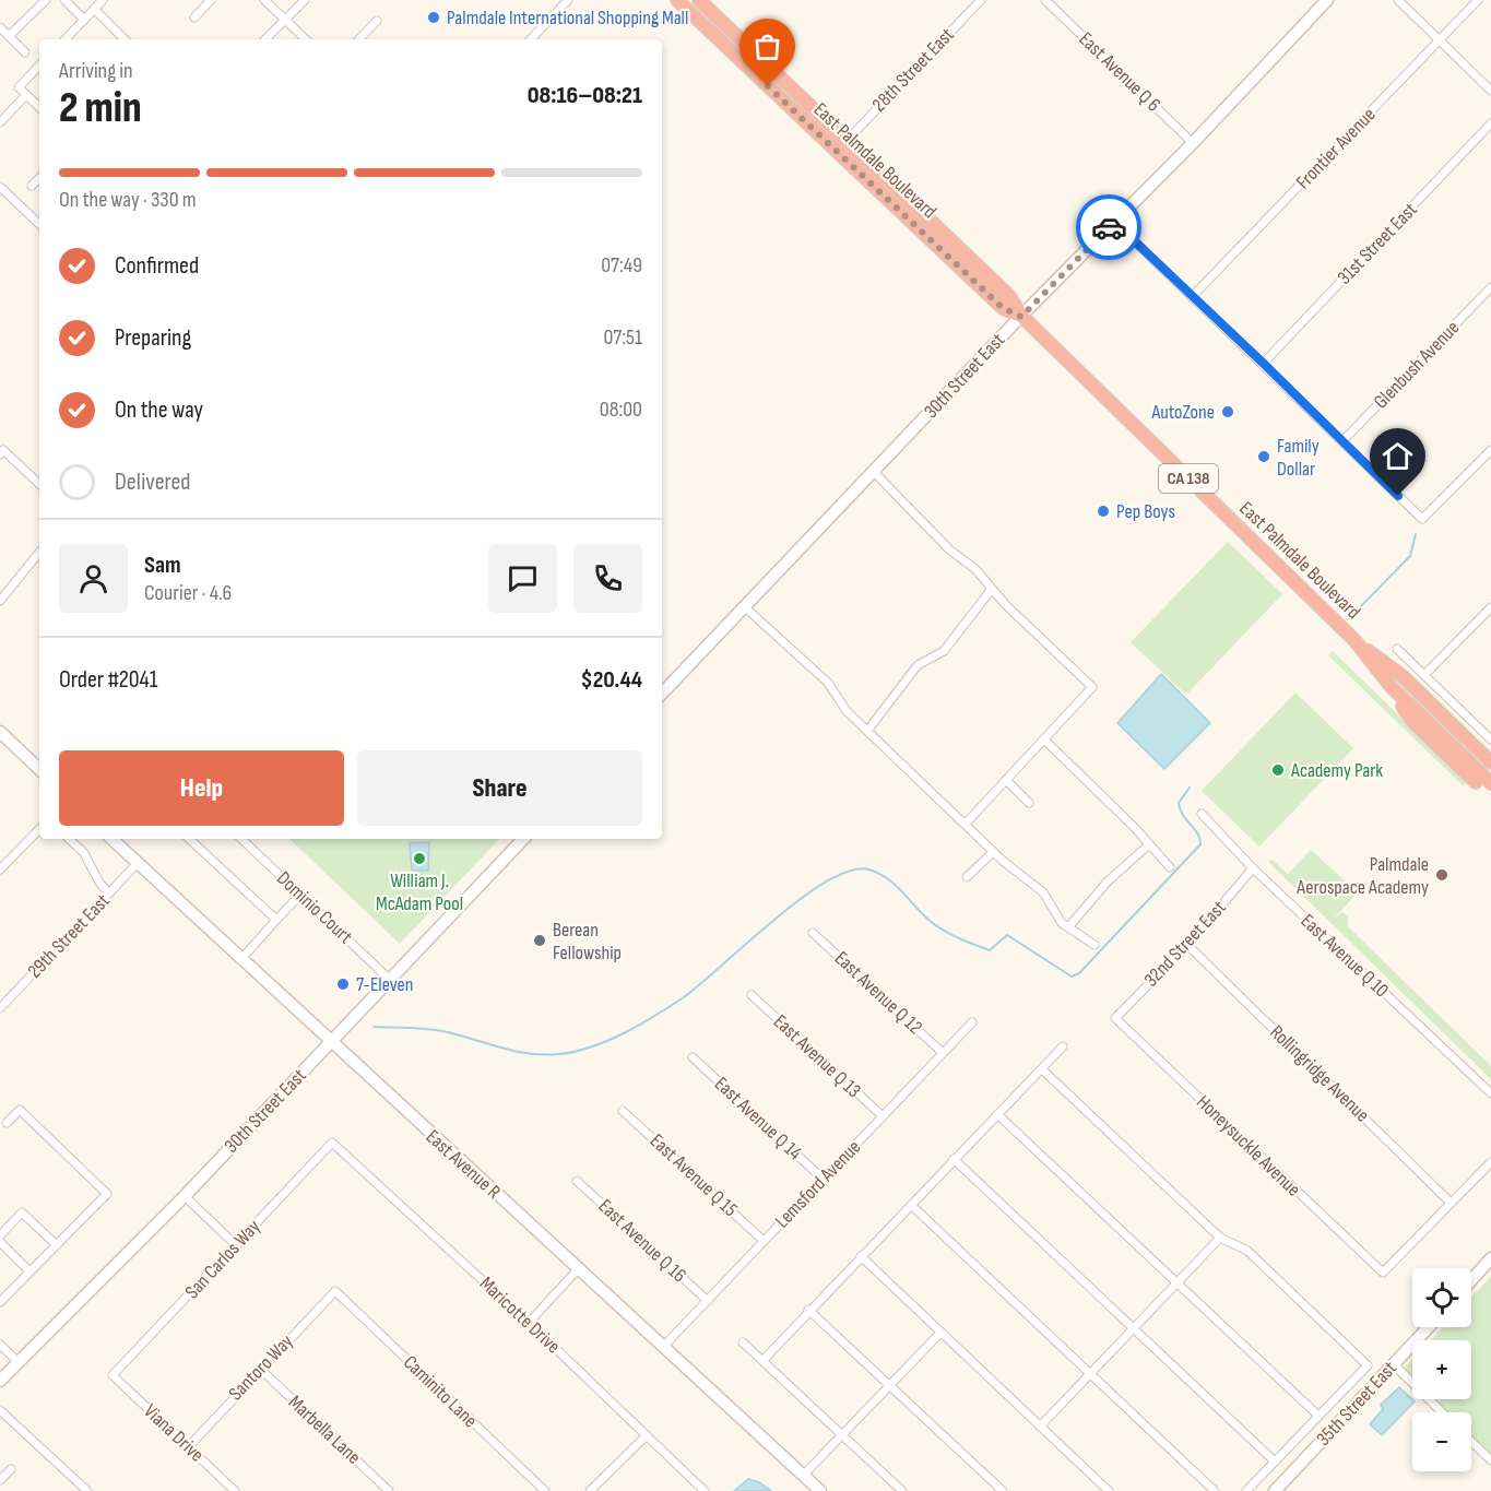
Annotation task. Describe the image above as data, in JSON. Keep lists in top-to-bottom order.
{
  "streets": {
    "highway": ["East Palmdale Boulevard", "CA 138"],
    "street": [
      "28th Street East",
      "East Avenue Q 6",
      "Frontier Avenue",
      "31st Street East",
      "Glenbush Avenue",
      "30th Street East",
      "Dominio Court",
      "29th Street East",
      "32nd Street East",
      "East Avenue Q 10",
      "East Avenue Q 12",
      "East Avenue Q 13",
      "Rollingridge Avenue",
      "East Avenue Q 14",
      "Honeysuckle Avenue",
      "East Avenue R",
      "East Avenue Q 15",
      "Lemsford Avenue",
      "East Avenue Q 16",
      "San Carlos Way",
      "Maricotte Drive",
      "Santoro Way",
      "Caminito Lane",
      "35th Street East",
      "Marbella Lane",
      "Viana Drive"
    ]
  },
  "crossings": [
    ["28th Street East", "East Palmdale Boulevard"],
    ["East Avenue Q 6", "30th Street East"],
    ["East Palmdale Boulevard", "30th Street East"],
    ["30th Street East", "Dominio Court"],
    ["30th Street East", "East Avenue R"],
    ["29th Street East", "East Avenue R"],
    ["32nd Street East", "East Avenue Q 10"],
    ["32nd Street East", "Rollingridge Avenue"],
    ["32nd Street East", "Honeysuckle Avenue"],
    ["East Avenue Q 12", "Lemsford Avenue"],
    ["East Avenue Q 13", "Lemsford Avenue"],
    ["Rollingridge Avenue", "Honeysuckle Avenue"],
    ["East Avenue Q 14", "Lemsford Avenue"],
    ["East Avenue R", "Lemsford Avenue"],
    ["East Avenue Q 15", "Lemsford Avenue"],
    ["Lemsford Avenue", "East Avenue Q 16"],
    ["San Carlos Way", "Maricotte Drive"],
    ["San Carlos Way", "Viana Drive"],
    ["Santoro Way", "Caminito Lane"],
    ["Santoro Way", "Marbella Lane"],
    ["Santoro Way", "Viana Drive"]
  ],
  "places": [
    "Palmdale International Shopping Mall",
    "AutoZone",
    "Family Dollar",
    "Pep Boys",
    "Academy Park",
    "William J. McAdam Pool",
    "Palmdale Aerospace Academy",
    "Berean Fellowship",
    "7-Eleven"
  ],
  "page": {
    "heading": ["2 min", "Arriving in", "08:16–08:21"],
    "panel": [
      "Sam",
      "Courier · 4.6",
      "Order #2041",
      "$20.44"
    ],
    "bar": "On the way · 330 m",
    "list": [
      ["Confirmed", "07:49"],
      ["Preparing", "07:51"],
      ["On the way", "08:00"],
      "Delivered"
    ],
    "buttons": ["Help", "Share"],
    "map_buttons": ["+", "−"]
  }
}
